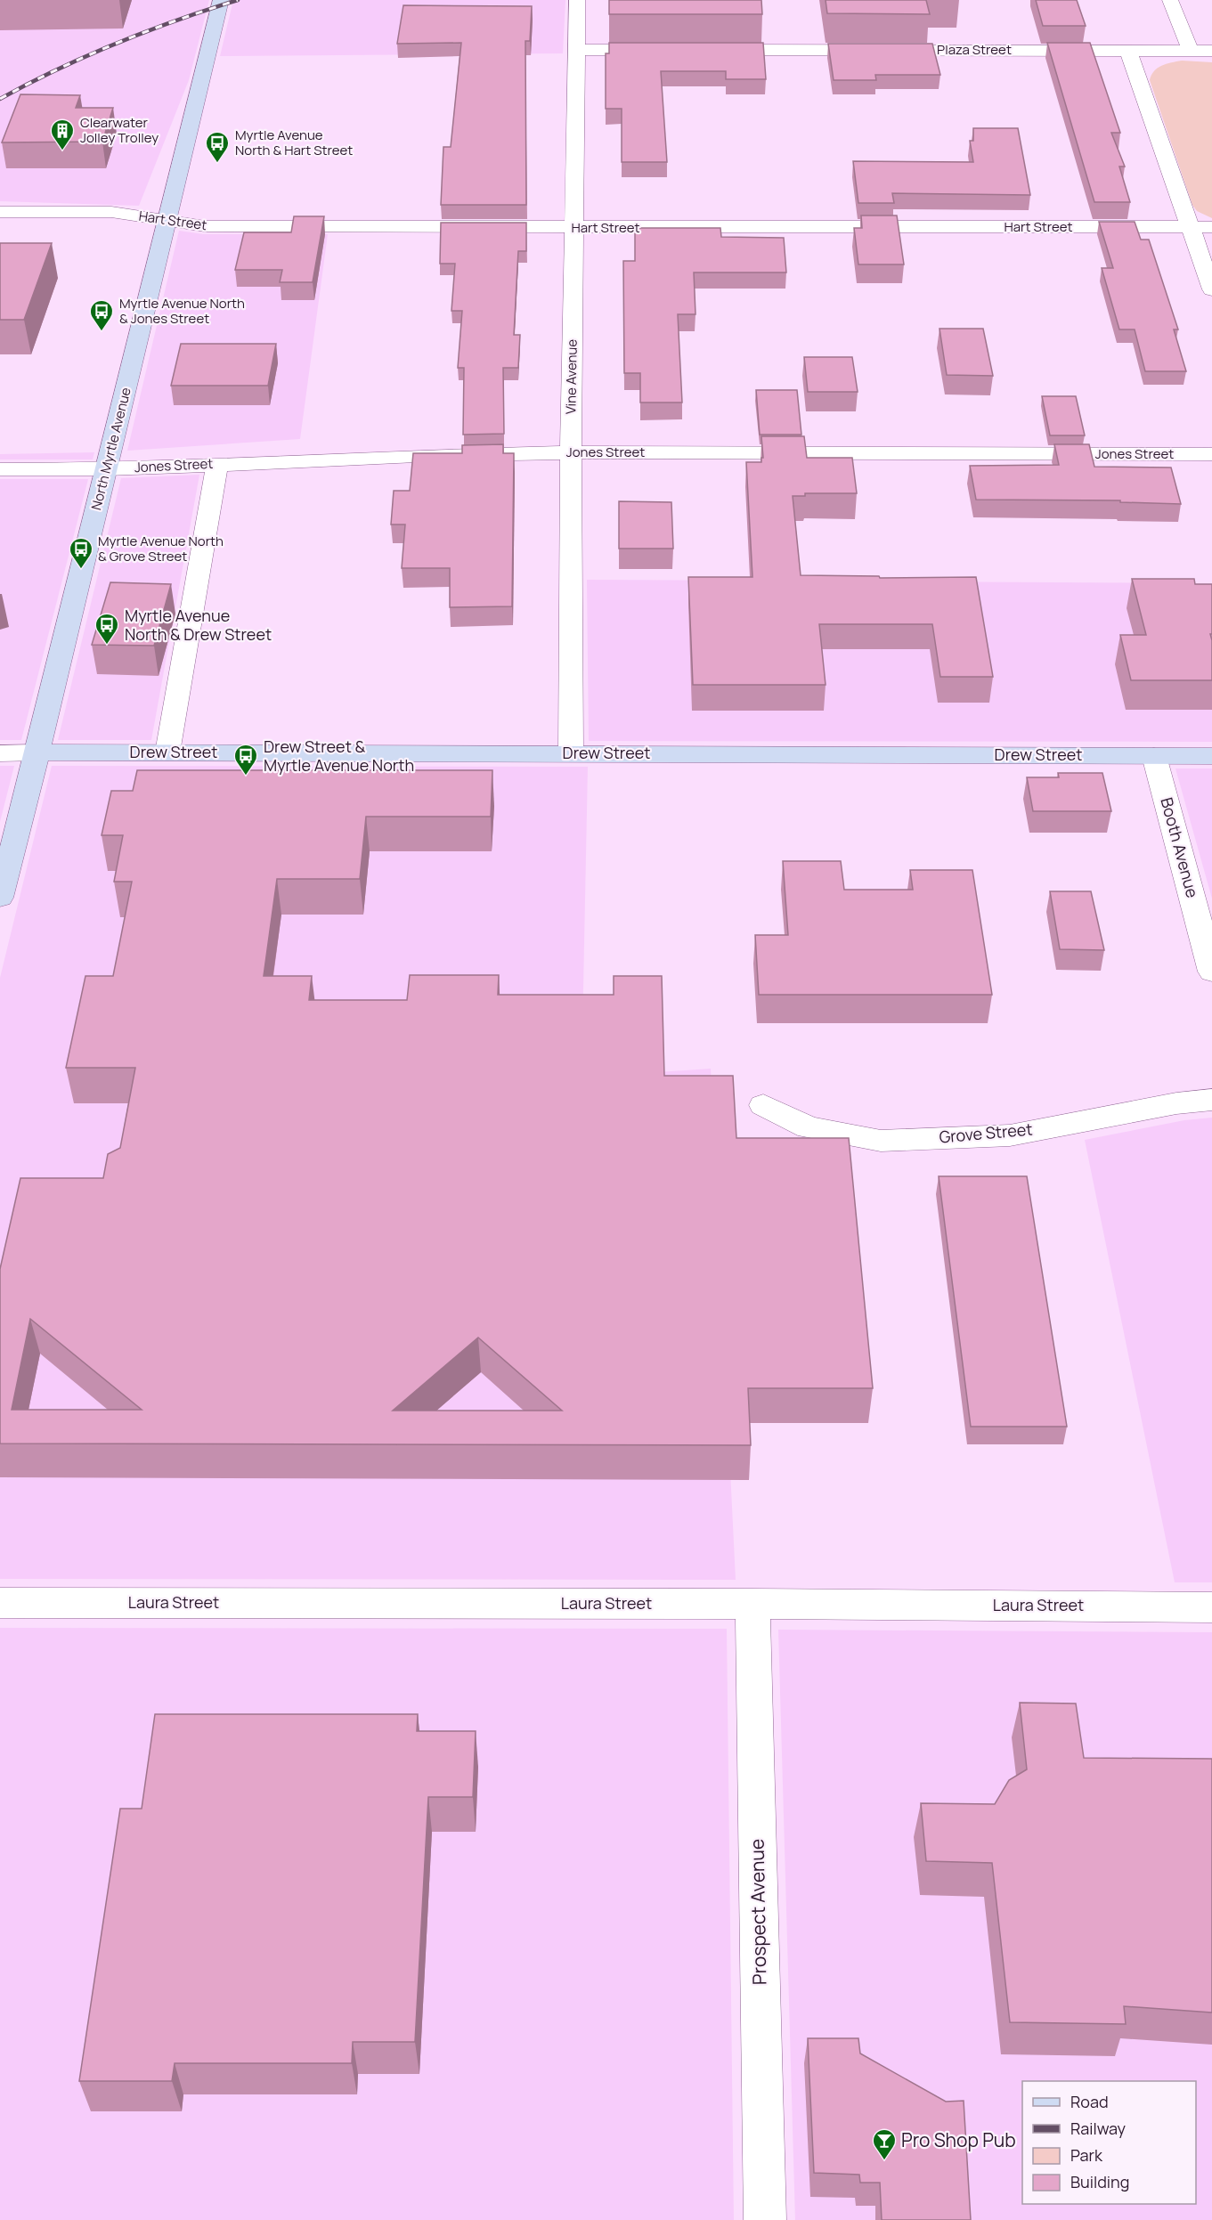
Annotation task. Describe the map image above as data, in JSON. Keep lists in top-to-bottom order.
{
  "streets": {
    "main road": ["North Myrtle Avenue", "Drew Street"],
    "street": [
      "Plaza Street",
      "Hart Street",
      "Vine Avenue",
      "Jones Street",
      "Booth Avenue",
      "Grove Street",
      "Laura Street",
      "Prospect Avenue"
    ]
  },
  "crossings": [
    ["Hart Street", "Vine Avenue"],
    ["Hart Street", "North Myrtle Avenue"],
    ["Vine Avenue", "Jones Street"],
    ["Vine Avenue", "Drew Street"],
    ["North Myrtle Avenue", "Jones Street"],
    ["North Myrtle Avenue", "Drew Street"],
    ["Drew Street", "Booth Avenue"],
    ["Laura Street", "Prospect Avenue"]
  ],
  "places": {
    "building": ["Clearwater Jolley Trolley"],
    "bus stop": [
      "Myrtle Avenue North & Hart Street",
      "Myrtle Avenue North & Jones Street",
      "Myrtle Avenue North & Grove Street",
      "Myrtle Avenue North & Drew Street",
      "Drew Street & Myrtle Avenue North"
    ],
    "bar": ["Pro Shop Pub"]
  },
  "legend": [
    "Road",
    "Railway",
    "Park",
    "Building"
  ]
}
